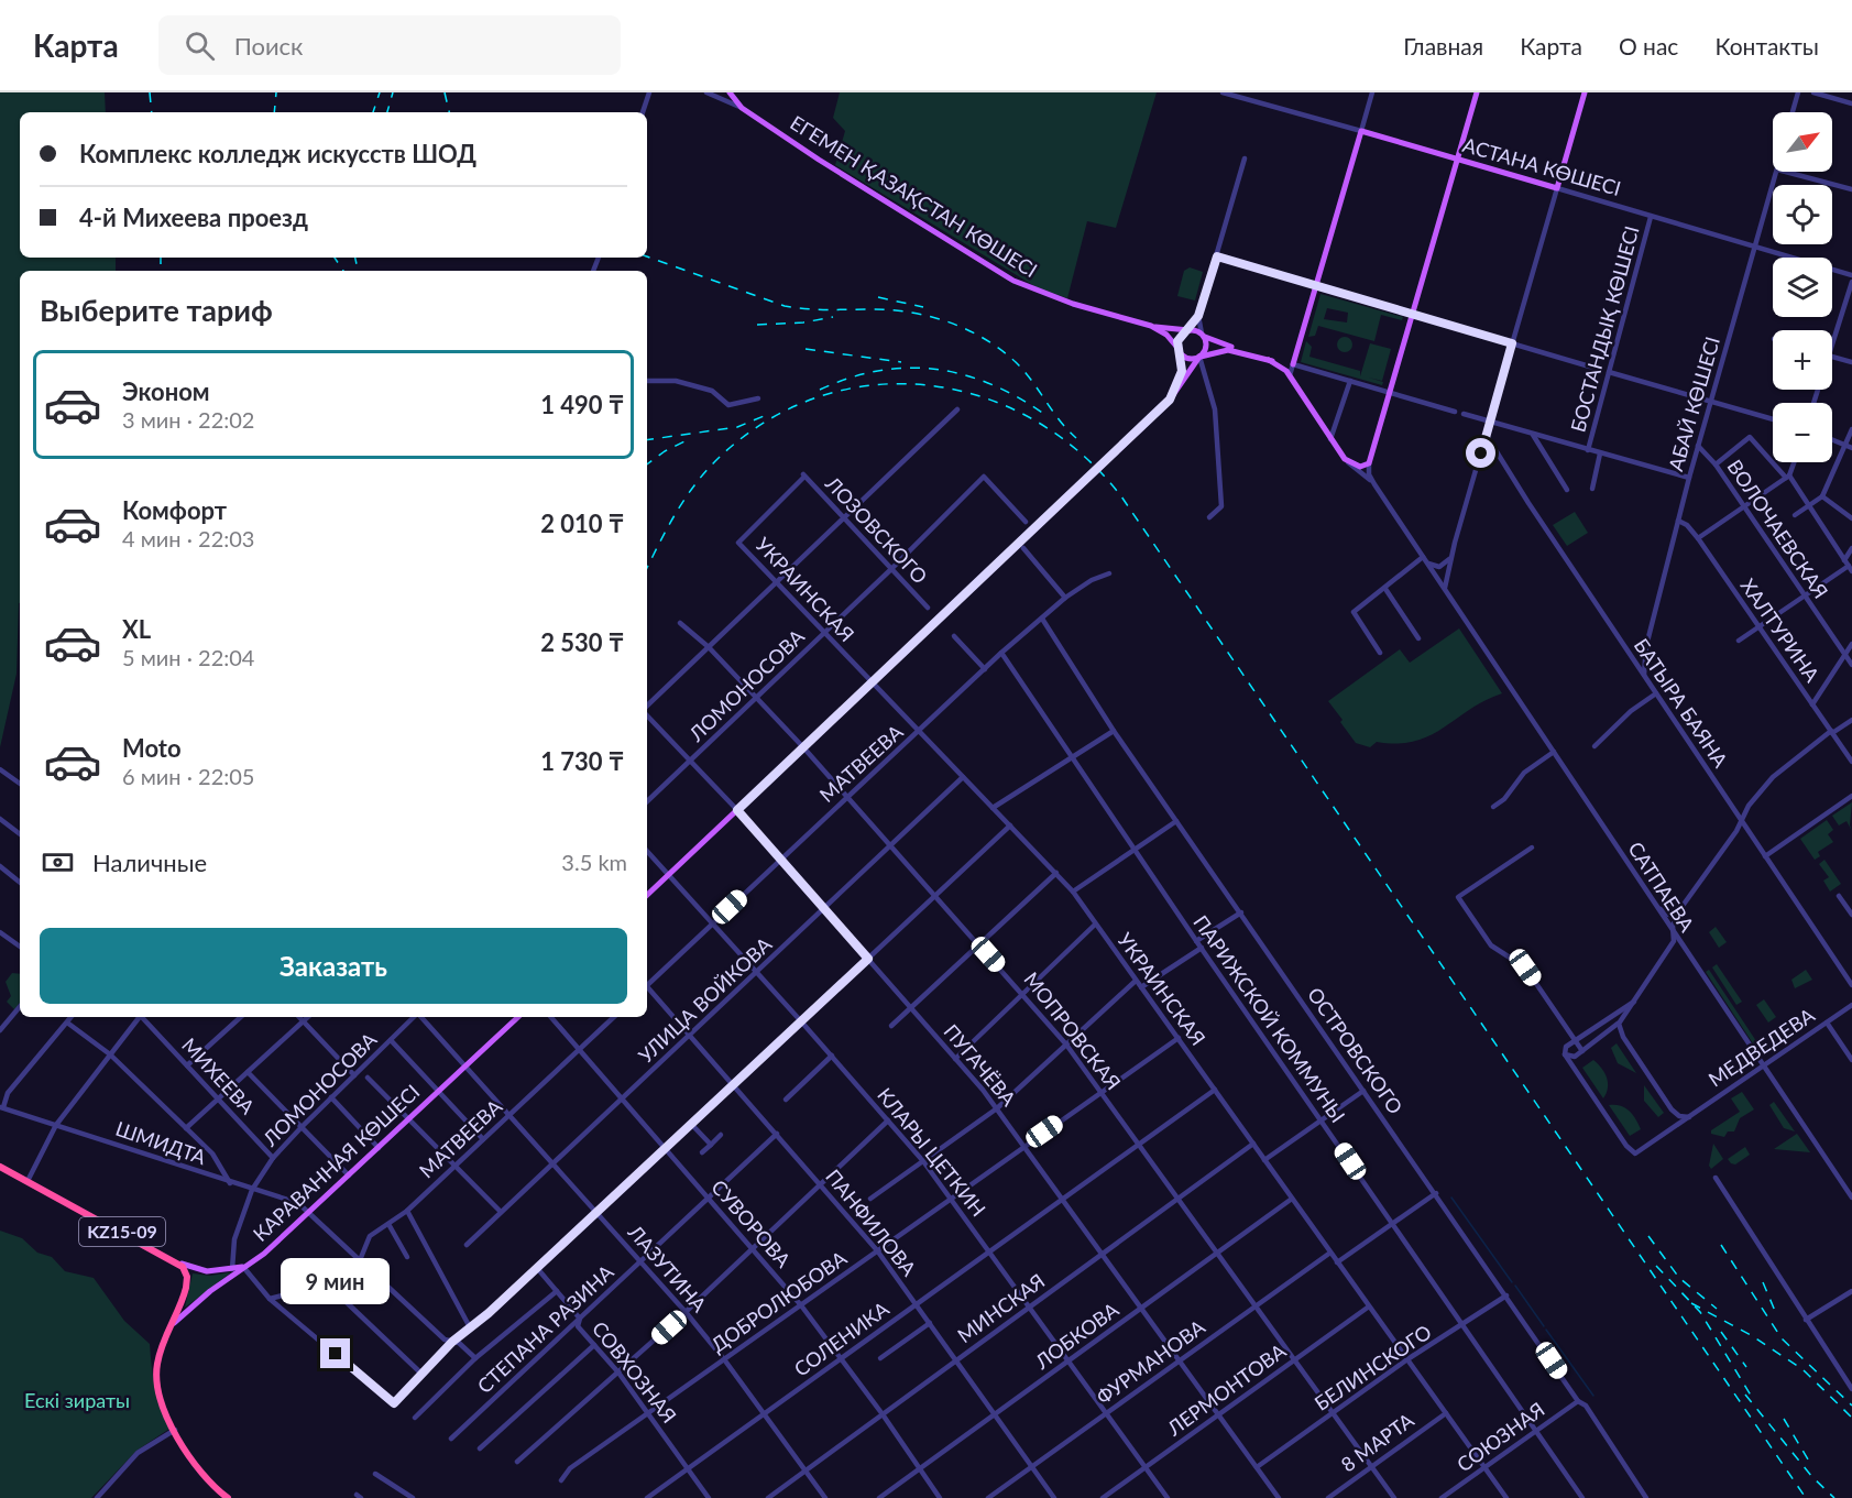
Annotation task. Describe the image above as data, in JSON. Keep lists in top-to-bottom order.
{
  "streets": {
    "highway": ["KZ15-09"],
    "main road": ["АСТАНА КӨШЕСІ", "ЕГЕМЕН ҚАЗАҚСТАН КӨШЕСІ", "КАРАВАННАЯ КӨШЕСІ"],
    "street": [
      "БОСТАНДЫҚ КӨШЕСІ",
      "АБАЙ КӨШЕСІ",
      "ВОЛОЧАЕВСКАЯ",
      "ЛОЗОВСКОГО",
      "УКРАИНСКАЯ",
      "ХАЛТУРИНА",
      "ЛОМОНОСОВА",
      "БАТЫРА БАЯНА",
      "МАТВЕЕВА",
      "САТПАЕВА",
      "УЛИЦА ВОЙКОВА",
      "ПАРИЖСКОЙ КОММУНЫ",
      "МОПРОВСКАЯ",
      "МЕДВЕДЕВА",
      "ОСТРОВСКОГО",
      "ПУГАЧЁВА",
      "МИХЕЕВА",
      "ШМИДТА",
      "КЛАРЫ ЦЕТКИН",
      "ПАНФИЛОВА",
      "СУВОРОВА",
      "ЛАЗУТИНА",
      "ДОБРОЛЮБОВА",
      "МИНСКАЯ",
      "СТЕПАНА РАЗИНА",
      "ЛОБКОВА",
      "СОЛЕНИКА",
      "ФУРМАНОВА",
      "БЕЛИНСКОГО",
      "СОВХОЗНАЯ",
      "ЛЕРМОНТОВА",
      "СОЮЗНАЯ",
      "8 МАРТА"
    ]
  },
  "crossings": [
    ["АСТАНА КӨШЕСІ", "БОСТАНДЫҚ КӨШЕСІ"],
    ["АСТАНА КӨШЕСІ", "АБАЙ КӨШЕСІ"],
    ["АБАЙ КӨШЕСІ", "ВОЛОЧАЕВСКАЯ"],
    ["АБАЙ КӨШЕСІ", "ХАЛТУРИНА"],
    ["АБАЙ КӨШЕСІ", "БАТЫРА БАЯНА"],
    ["ЛОЗОВСКОГО", "УКРАИНСКАЯ"],
    ["ЛОЗОВСКОГО", "ЛОМОНОСОВА"],
    ["УКРАИНСКАЯ", "ЛОМОНОСОВА"],
    ["УКРАИНСКАЯ", "МАТВЕЕВА"],
    ["УКРАИНСКАЯ", "УЛИЦА ВОЙКОВА"],
    ["УКРАИНСКАЯ", "ДОБРОЛЮБОВА"],
    ["УКРАИНСКАЯ", "МИНСКАЯ"],
    ["УКРАИНСКАЯ", "ЛОБКОВА"],
    ["УКРАИНСКАЯ", "СОЛЕНИКА"],
    ["УКРАИНСКАЯ", "ФУРМАНОВА"],
    ["УКРАИНСКАЯ", "БЕЛИНСКОГО"],
    ["УКРАИНСКАЯ", "ЛЕРМОНТОВА"],
    ["УКРАИНСКАЯ", "СОЮЗНАЯ"],
    ["УКРАИНСКАЯ", "8 МАРТА"],
    ["ЛОМОНОСОВА", "МОПРОВСКАЯ"],
    ["ЛОМОНОСОВА", "ПУГАЧЁВА"],
    ["ЛОМОНОСОВА", "МИХЕЕВА"],
    ["ЛОМОНОСОВА", "ШМИДТА"],
    ["МАТВЕЕВА", "ПАРИЖСКОЙ КОММУНЫ"],
    ["МАТВЕЕВА", "МОПРОВСКАЯ"],
    ["МАТВЕЕВА", "ОСТРОВСКОГО"],
    ["МАТВЕЕВА", "ПУГАЧЁВА"],
    ["МАТВЕЕВА", "ШМИДТА"],
    ["МАТВЕЕВА", "КЛАРЫ ЦЕТКИН"],
    ["МАТВЕЕВА", "СУВОРОВА"],
    ["МАТВЕЕВА", "ЛАЗУТИНА"],
    ["САТПАЕВА", "МЕДВЕДЕВА"],
    ["УЛИЦА ВОЙКОВА", "МОПРОВСКАЯ"],
    ["УЛИЦА ВОЙКОВА", "ПУГАЧЁВА"],
    ["УЛИЦА ВОЙКОВА", "КЛАРЫ ЦЕТКИН"],
    ["УЛИЦА ВОЙКОВА", "ПАНФИЛОВА"],
    ["УЛИЦА ВОЙКОВА", "СУВОРОВА"],
    ["УЛИЦА ВОЙКОВА", "ЛАЗУТИНА"],
    ["ПАРИЖСКОЙ КОММУНЫ", "БЕЛИНСКОГО"],
    ["ПАРИЖСКОЙ КОММУНЫ", "СОЮЗНАЯ"],
    ["МОПРОВСКАЯ", "ДОБРОЛЮБОВА"],
    ["МОПРОВСКАЯ", "МИНСКАЯ"],
    ["МОПРОВСКАЯ", "ЛОБКОВА"],
    ["МОПРОВСКАЯ", "СОЛЕНИКА"],
    ["МОПРОВСКАЯ", "ФУРМАНОВА"],
    ["МОПРОВСКАЯ", "БЕЛИНСКОГО"],
    ["МОПРОВСКАЯ", "ЛЕРМОНТОВА"],
    ["МОПРОВСКАЯ", "8 МАРТА"],
    ["ОСТРОВСКОГО", "БЕЛИНСКОГО"],
    ["ОСТРОВСКОГО", "СОЮЗНАЯ"],
    ["ПУГАЧЁВА", "ДОБРОЛЮБОВА"],
    ["ПУГАЧЁВА", "МИНСКАЯ"],
    ["ПУГАЧЁВА", "ЛОБКОВА"],
    ["ПУГАЧЁВА", "СОЛЕНИКА"],
    ["ПУГАЧЁВА", "ФУРМАНОВА"],
    ["ПУГАЧЁВА", "БЕЛИНСКОГО"],
    ["ПУГАЧЁВА", "ЛЕРМОНТОВА"],
    ["ШМИДТА", "КАРАВАННАЯ КӨШЕСІ"],
    ["КЛАРЫ ЦЕТКИН", "ДОБРОЛЮБОВА"],
    ["КЛАРЫ ЦЕТКИН", "МИНСКАЯ"],
    ["КЛАРЫ ЦЕТКИН", "ЛОБКОВА"],
    ["КЛАРЫ ЦЕТКИН", "СОЛЕНИКА"],
    ["КЛАРЫ ЦЕТКИН", "ФУРМАНОВА"],
    ["КЛАРЫ ЦЕТКИН", "ЛЕРМОНТОВА"],
    ["КАРАВАННАЯ КӨШЕСІ", "KZ15-09"],
    ["КАРАВАННАЯ КӨШЕСІ", "ЛАЗУТИНА"],
    ["ПАНФИЛОВА", "ДОБРОЛЮБОВА"],
    ["ПАНФИЛОВА", "МИНСКАЯ"],
    ["ПАНФИЛОВА", "СТЕПАНА РАЗИНА"],
    ["ПАНФИЛОВА", "ЛОБКОВА"],
    ["ПАНФИЛОВА", "СОЛЕНИКА"],
    ["ПАНФИЛОВА", "ФУРМАНОВА"],
    ["СУВОРОВА", "ДОБРОЛЮБОВА"],
    ["СУВОРОВА", "МИНСКАЯ"],
    ["СУВОРОВА", "СТЕПАНА РАЗИНА"],
    ["СУВОРОВА", "ЛОБКОВА"],
    ["СУВОРОВА", "СОЛЕНИКА"],
    ["ЛАЗУТИНА", "ДОБРОЛЮБОВА"],
    ["ЛАЗУТИНА", "МИНСКАЯ"],
    ["ЛАЗУТИНА", "СТЕПАНА РАЗИНА"],
    ["ЛАЗУТИНА", "СОЛЕНИКА"],
    ["ДОБРОЛЮБОВА", "СОВХОЗНАЯ"],
    ["СТЕПАНА РАЗИНА", "СОВХОЗНАЯ"],
    ["СОЛЕНИКА", "СОВХОЗНАЯ"]
  ],
  "parks": ["Ескі зираты"],
  "north": "top right",
  "page": {
    "header": "Карта",
    "search": "Поиск",
    "nav": [
      "Главная",
      "Карта",
      "О нас",
      "Контакты"
    ],
    "map_buttons": ["+", "−"],
    "banner": ["Комплекс колледж искусств ШОД", "4-й Михеева проезд"],
    "heading": "Выберите тариф",
    "list": [
      {
        "name": "Эконом",
        "note": "3 мин · 22:02",
        "value": "1 490 ₸"
      },
      {
        "name": "Комфорт",
        "note": "4 мин · 22:03",
        "value": "2 010 ₸"
      },
      {
        "name": "XL",
        "note": "5 мин · 22:04",
        "value": "2 530 ₸"
      },
      {
        "name": "Moto",
        "note": "6 мин · 22:05",
        "value": "1 730 ₸"
      }
    ],
    "pay": ["Наличные", "3.5 km"],
    "buttons": "Заказать",
    "bubble": "9 мин"
  }
}
